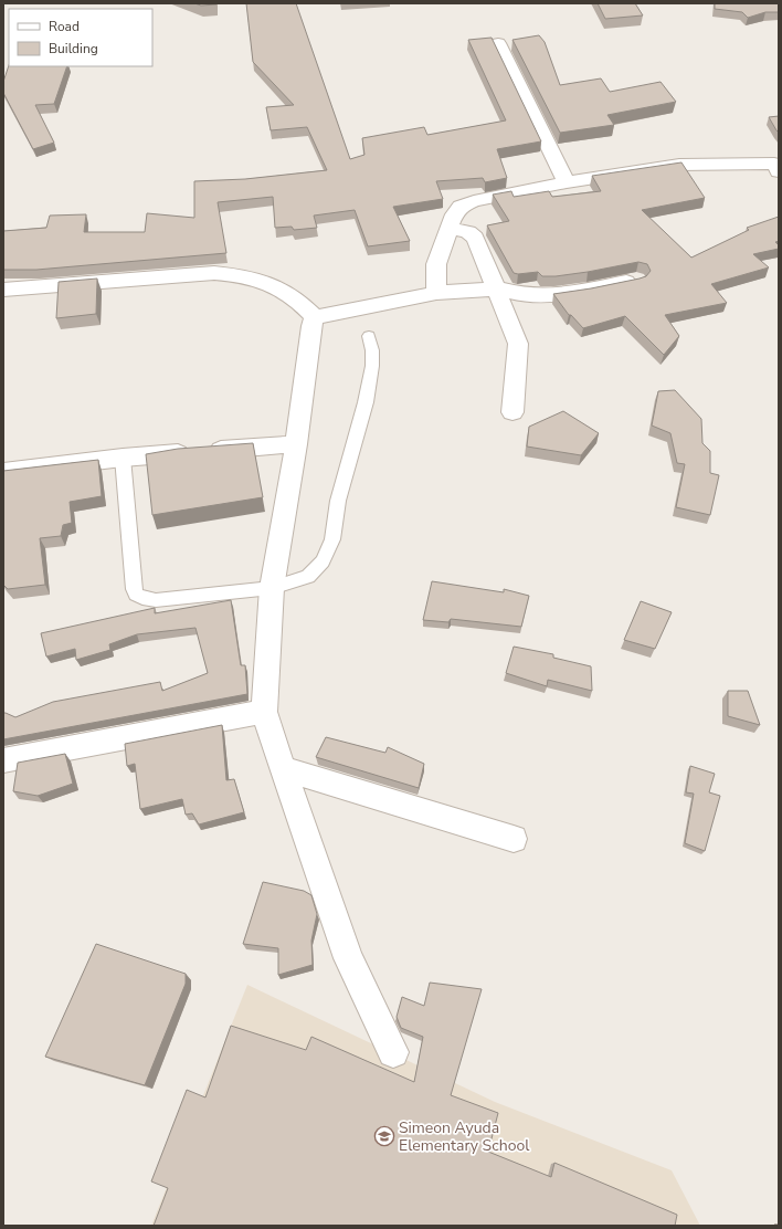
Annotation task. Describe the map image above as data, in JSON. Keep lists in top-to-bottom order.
{
  "places": {
    "school or university": ["Simeon Ayuda Elementary School"]
  },
  "legend": ["Road", "Building"]
}
